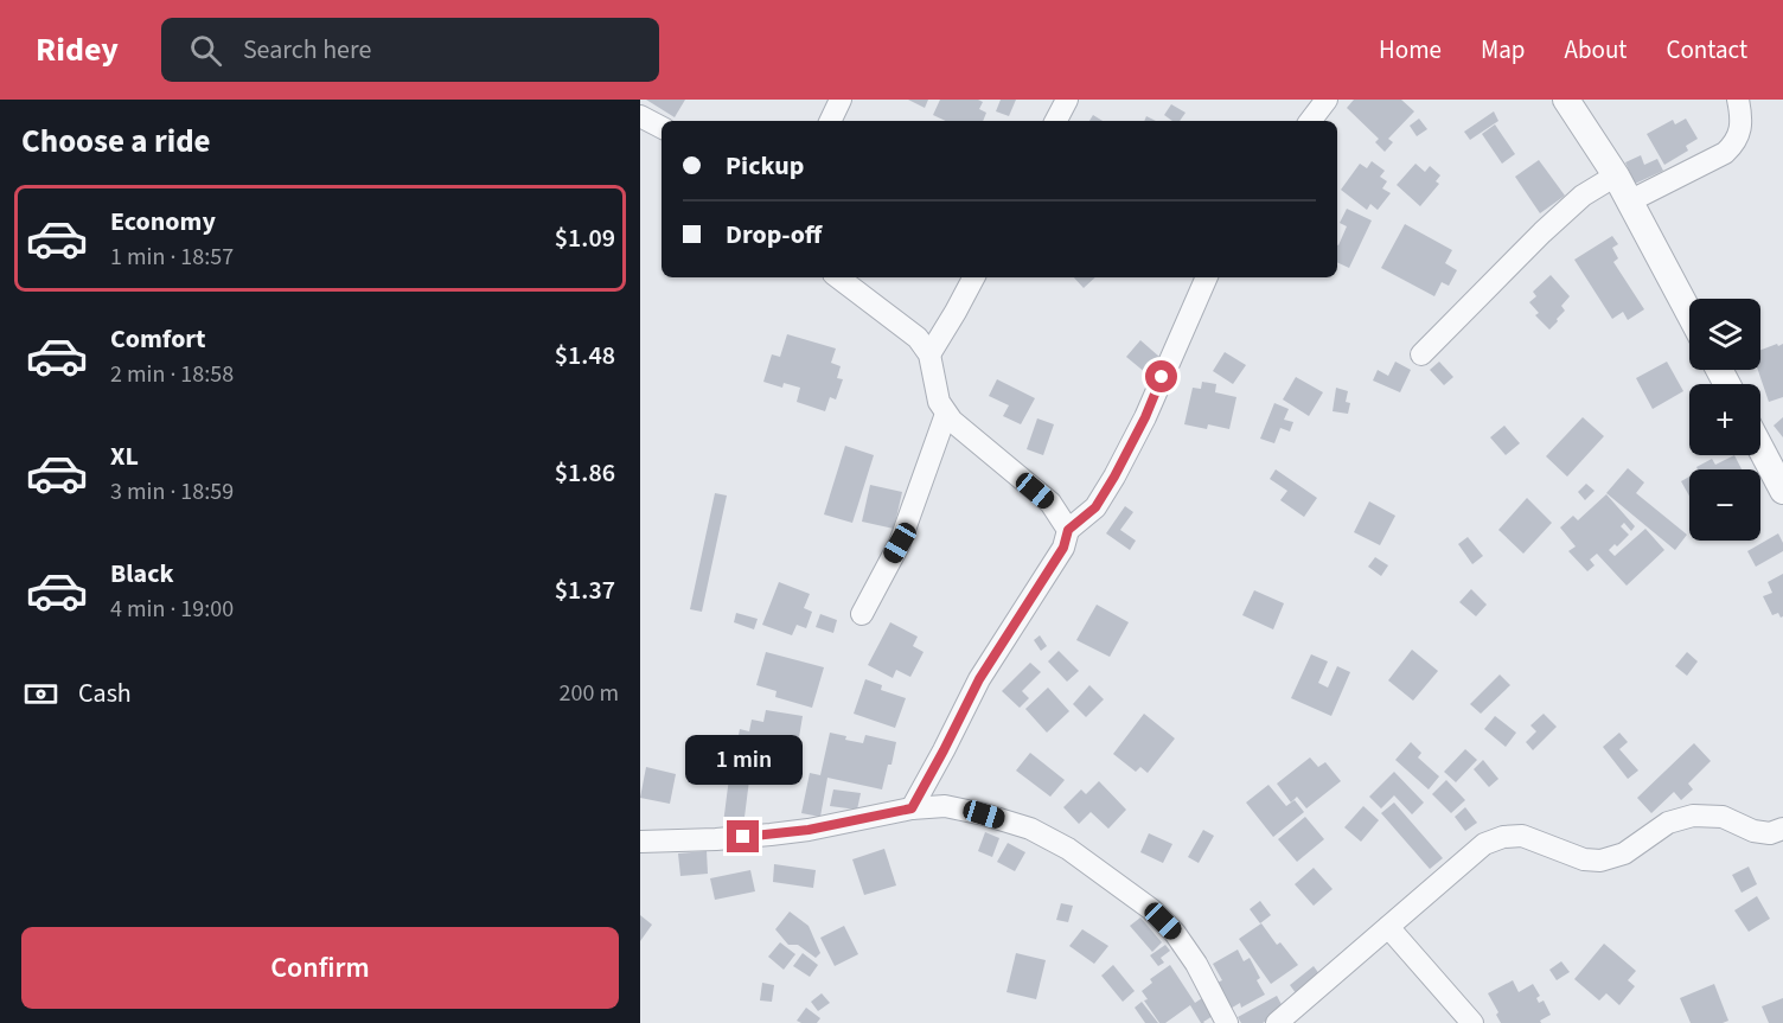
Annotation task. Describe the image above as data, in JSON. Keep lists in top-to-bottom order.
{
  "page": {
    "header": "Ridey",
    "search": "Search here",
    "nav": [
      "Home",
      "Map",
      "About",
      "Contact"
    ],
    "heading": "Choose a ride",
    "banner": ["Pickup", "Drop-off"],
    "list": [
      {
        "name": "Economy",
        "note": "1 min · 18:57",
        "value": "$1.09"
      },
      {
        "name": "Comfort",
        "note": "2 min · 18:58",
        "value": "$1.48"
      },
      {
        "name": "XL",
        "note": "3 min · 18:59",
        "value": "$1.86"
      },
      {
        "name": "Black",
        "note": "4 min · 19:00",
        "value": "$1.37"
      }
    ],
    "map_buttons": ["+", "−"],
    "pay": ["Cash", "200 m"],
    "bubble": "1 min",
    "buttons": "Confirm"
  }
}
